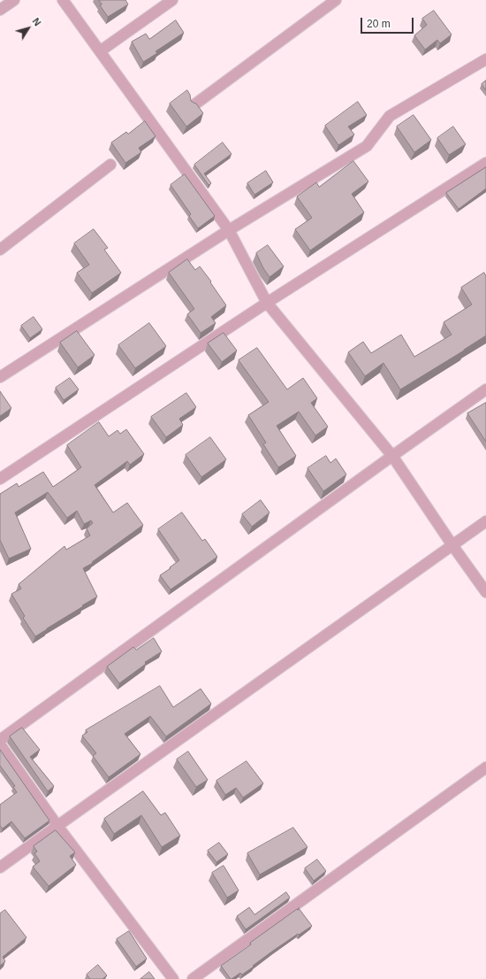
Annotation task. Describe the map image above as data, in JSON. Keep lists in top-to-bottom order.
{
  "scale_bar": "20 m",
  "north": "top right"
}
